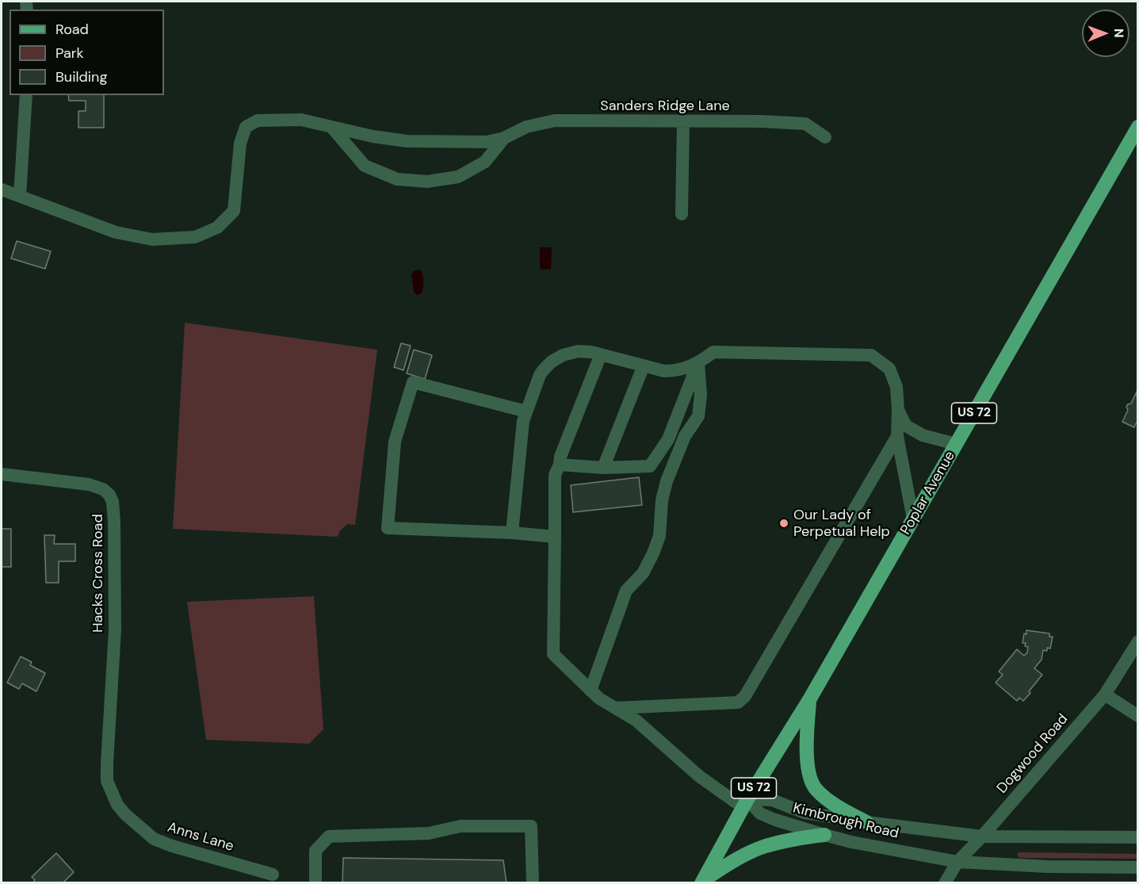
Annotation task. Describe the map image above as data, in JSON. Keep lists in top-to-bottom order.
{
  "streets": {
    "main road": ["US 72", "Poplar Avenue"],
    "street": [
      "Sanders Ridge Lane",
      "Hacks Cross Road",
      "Dogwood Road",
      "Kimbrough Road",
      "Anns Lane"
    ]
  },
  "crossings": [
    ["Poplar Avenue", "Kimbrough Road"],
    ["Hacks Cross Road", "Anns Lane"],
    ["Dogwood Road", "Kimbrough Road"]
  ],
  "places": ["Our Lady of Perpetual Help"],
  "legend": ["Road", "Park", "Building"],
  "north": "right"
}
